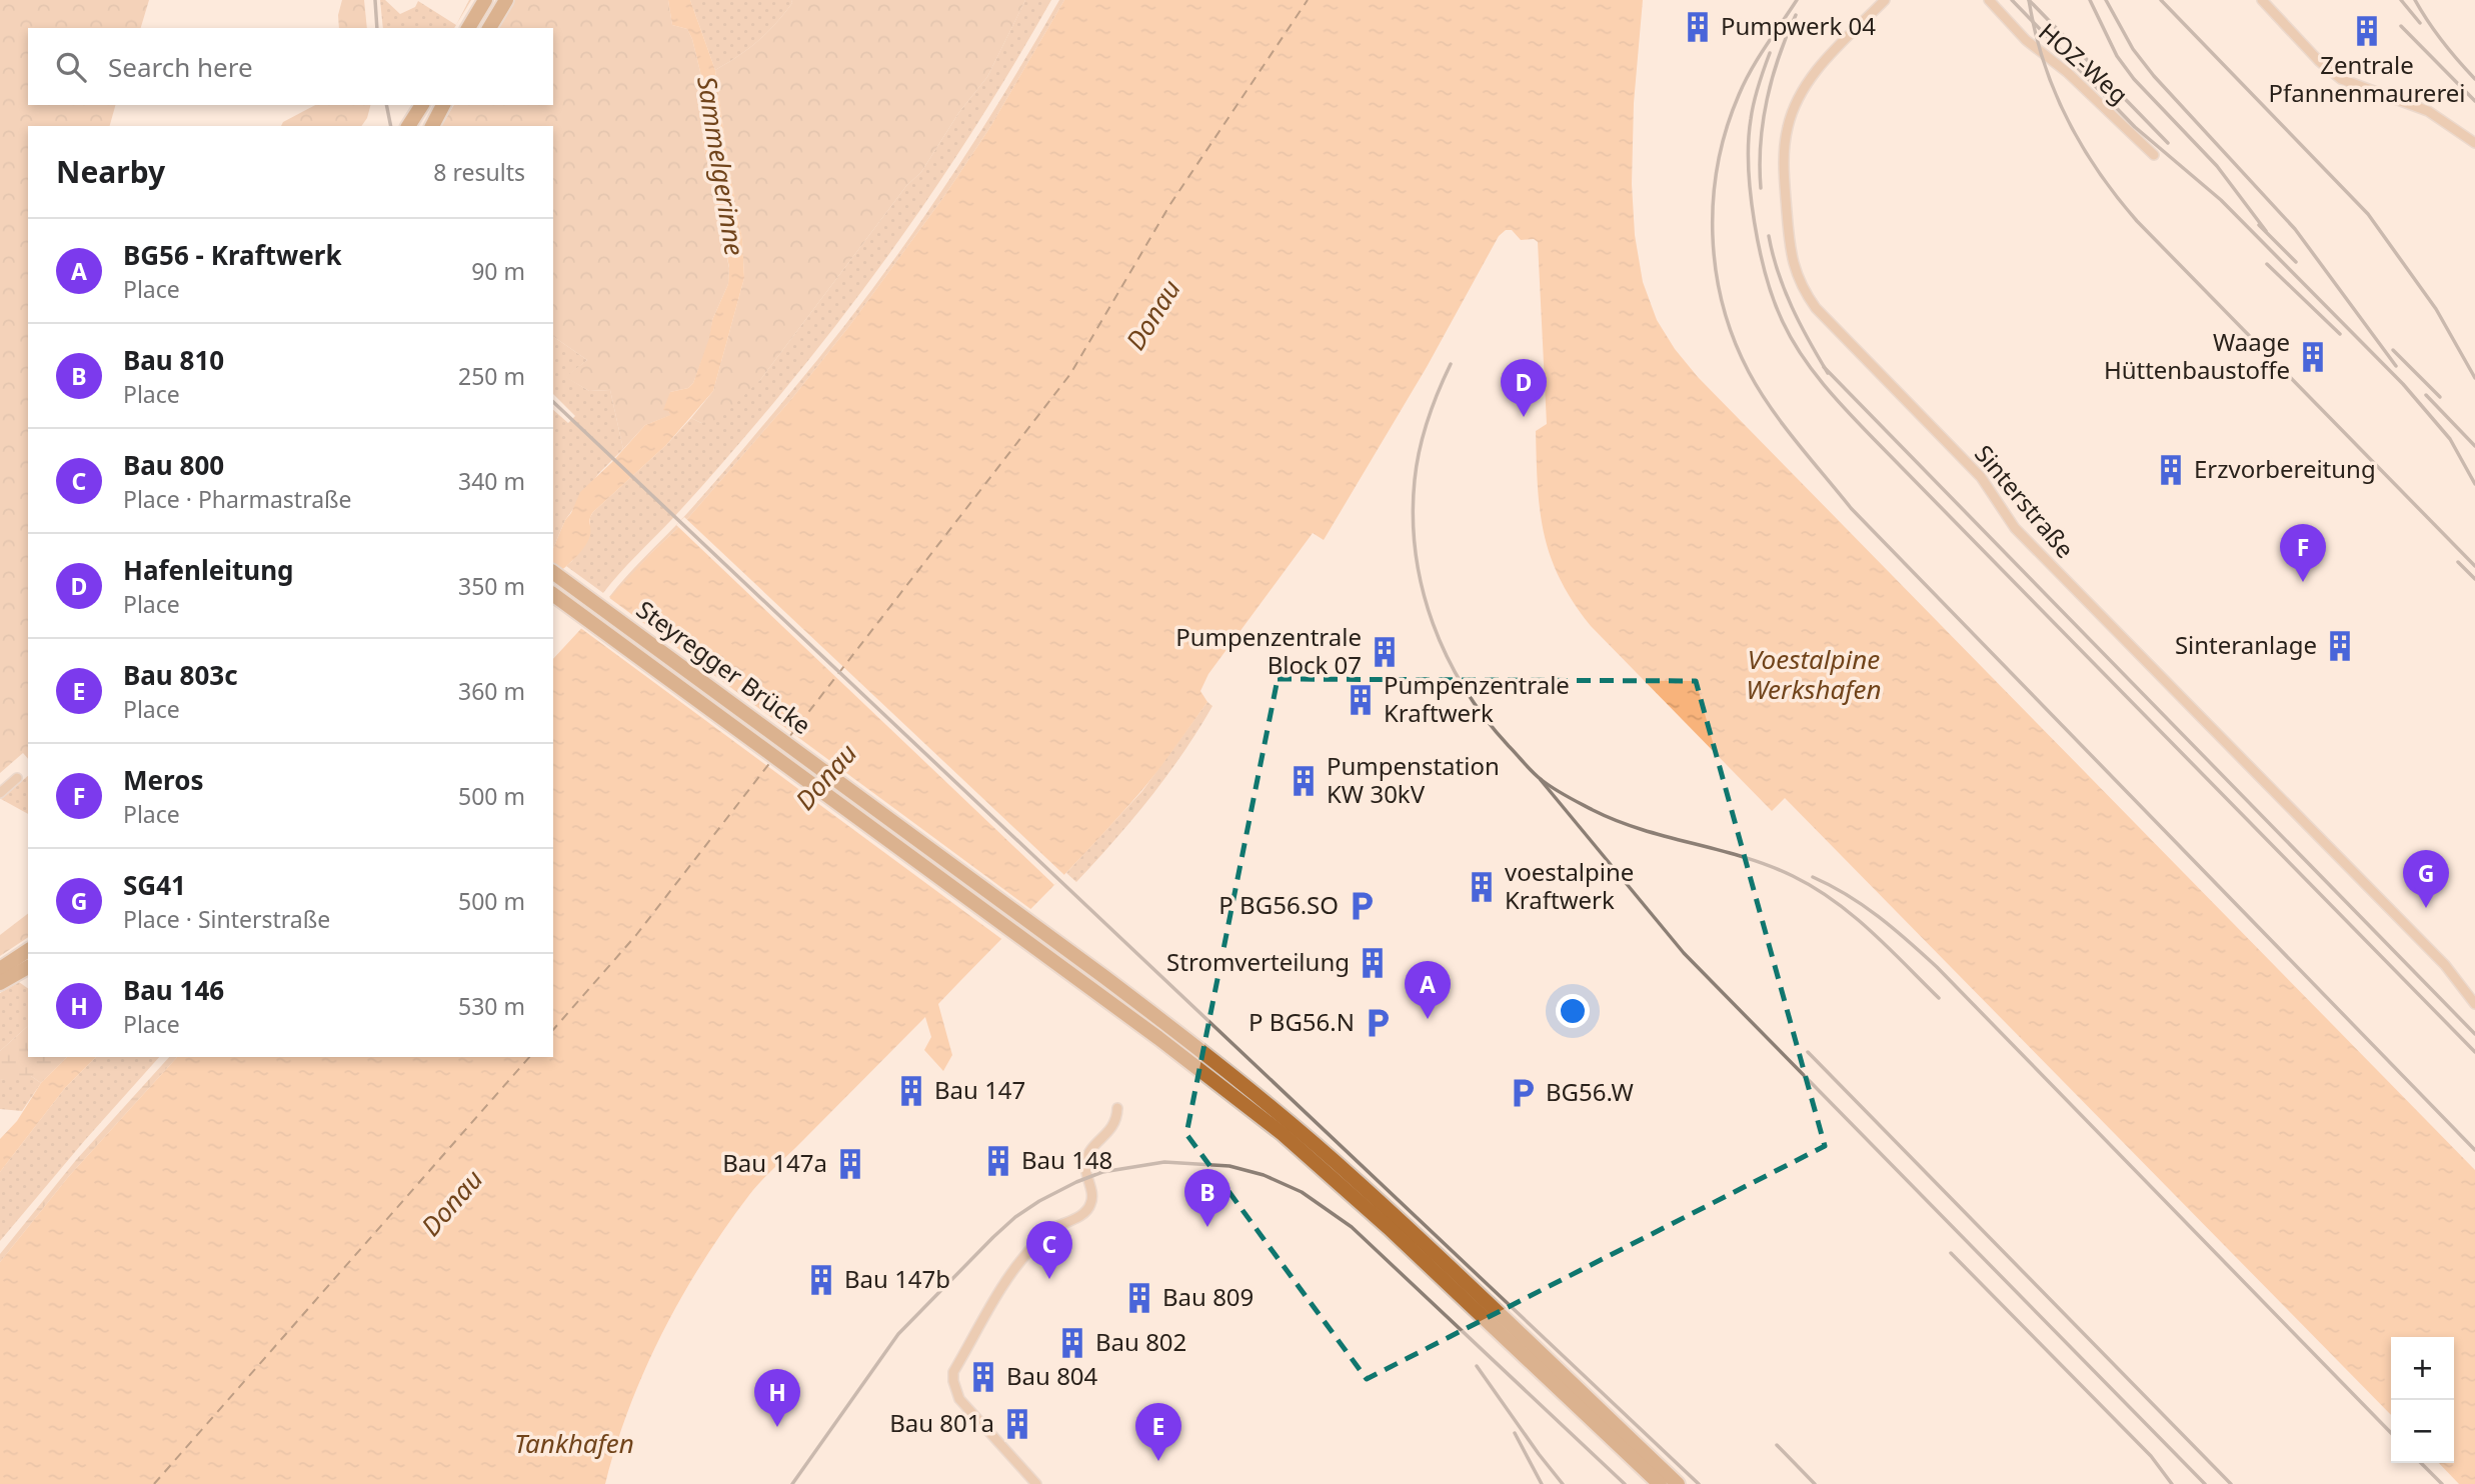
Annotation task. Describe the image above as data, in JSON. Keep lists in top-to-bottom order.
{
  "streets": {
    "main road": ["Steyregger Brücke"],
    "street": ["HOZ-Weg", "Sinterstraße"]
  },
  "water": [
    "Sammelgerinne",
    "Donau",
    "Voestalpine Werkshafen",
    "Tankhafen"
  ],
  "places": {
    "building": [
      "Pumpwerk 04",
      "Zentrale Pfannenmaurerei",
      "Waage Hüttenbaustoffe",
      "Erzvorbereitung",
      "Sinteranlage",
      "Pumpenzentrale Block 07",
      "Pumpenzentrale Kraftwerk",
      "Pumpenstation KW 30kV",
      "voestalpine Kraftwerk",
      "Stromverteilung",
      "Bau 147",
      "Bau 148",
      "Bau 147a",
      "Bau 147b",
      "Bau 809",
      "Bau 802",
      "Bau 804",
      "Bau 801a"
    ],
    "parking": ["P BG56.SO", "P BG56.N", "BG56.W"]
  },
  "page": {
    "search": "Search here",
    "heading": ["Nearby", "8 results"],
    "list": [
      {
        "mark": "A",
        "name": "BG56 - Kraftwerk",
        "note": "Place",
        "value": "90 m"
      },
      {
        "mark": "B",
        "name": "Bau 810",
        "note": "Place",
        "value": "250 m"
      },
      {
        "mark": "C",
        "name": "Bau 800",
        "note": "Place · Pharmastraße",
        "value": "340 m"
      },
      {
        "mark": "D",
        "name": "Hafenleitung",
        "note": "Place",
        "value": "350 m"
      },
      {
        "mark": "E",
        "name": "Bau 803c",
        "note": "Place",
        "value": "360 m"
      },
      {
        "mark": "F",
        "name": "Meros",
        "note": "Place",
        "value": "500 m"
      },
      {
        "mark": "G",
        "name": "SG41",
        "note": "Place · Sinterstraße",
        "value": "500 m"
      },
      {
        "mark": "H",
        "name": "Bau 146",
        "note": "Place",
        "value": "530 m"
      }
    ],
    "pins": [
      "D",
      "F",
      "G",
      "A",
      "B",
      "C",
      "H",
      "E"
    ],
    "map_buttons": ["+", "−"]
  }
}
